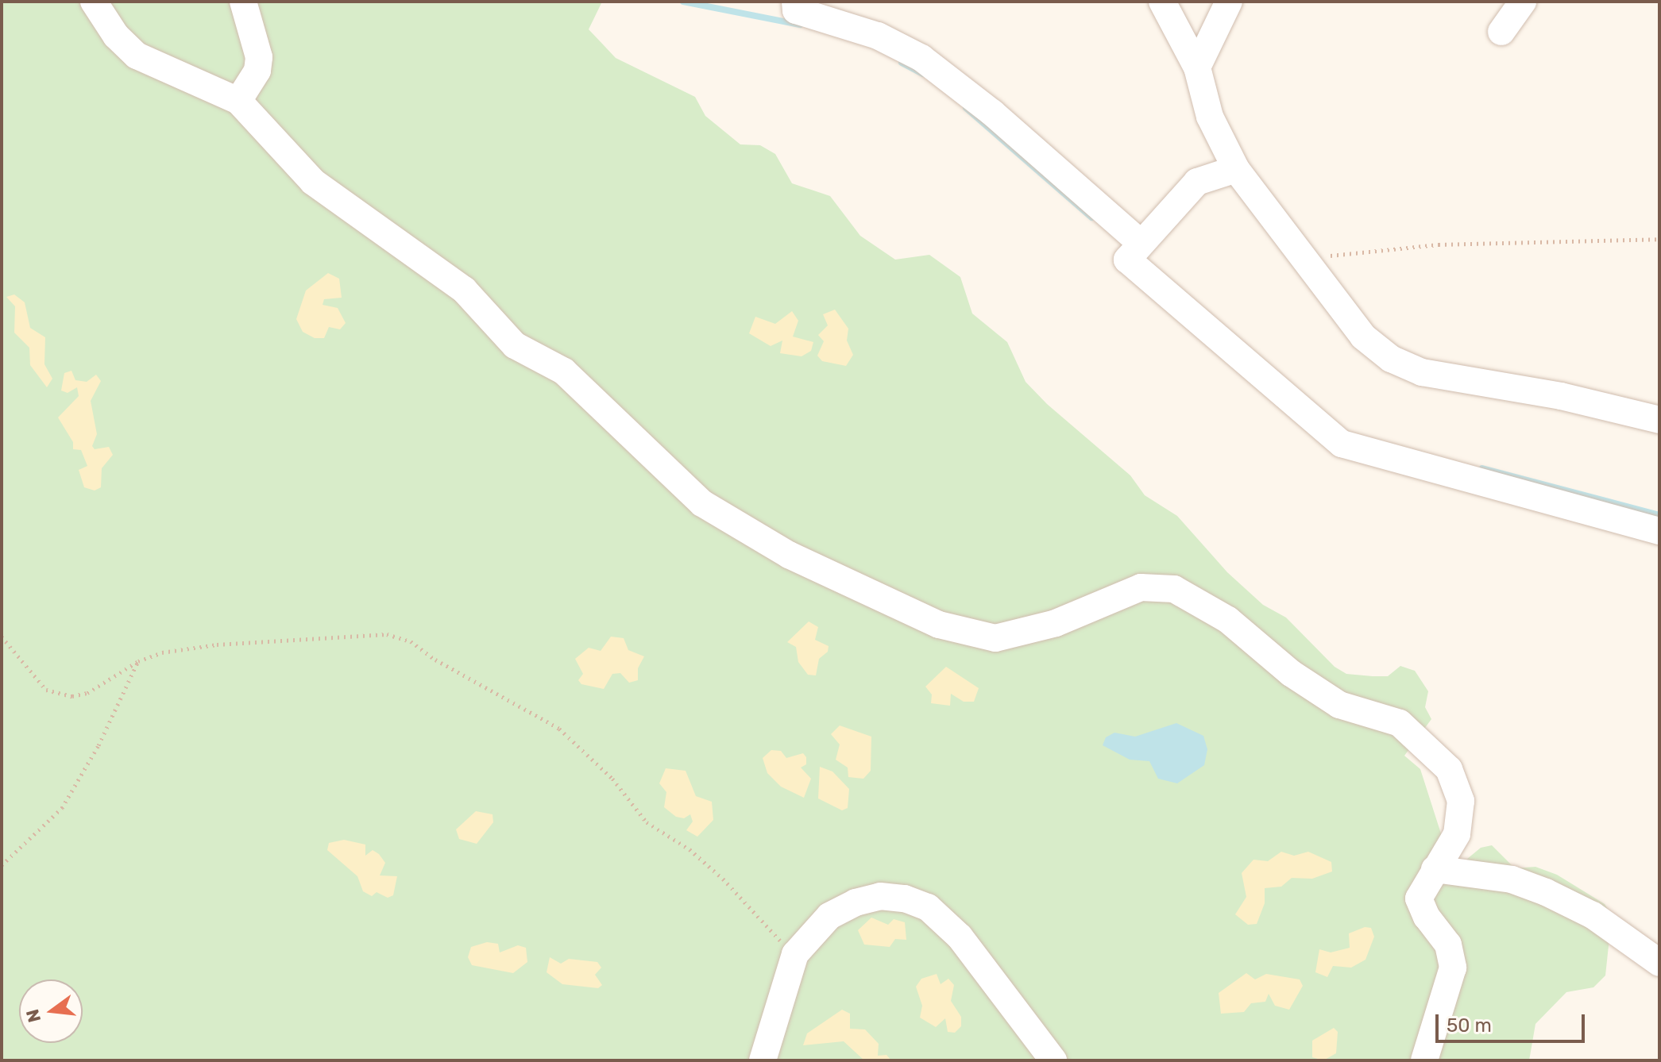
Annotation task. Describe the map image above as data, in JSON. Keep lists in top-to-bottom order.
{
  "scale_bar": "50 m",
  "north": "left"
}
